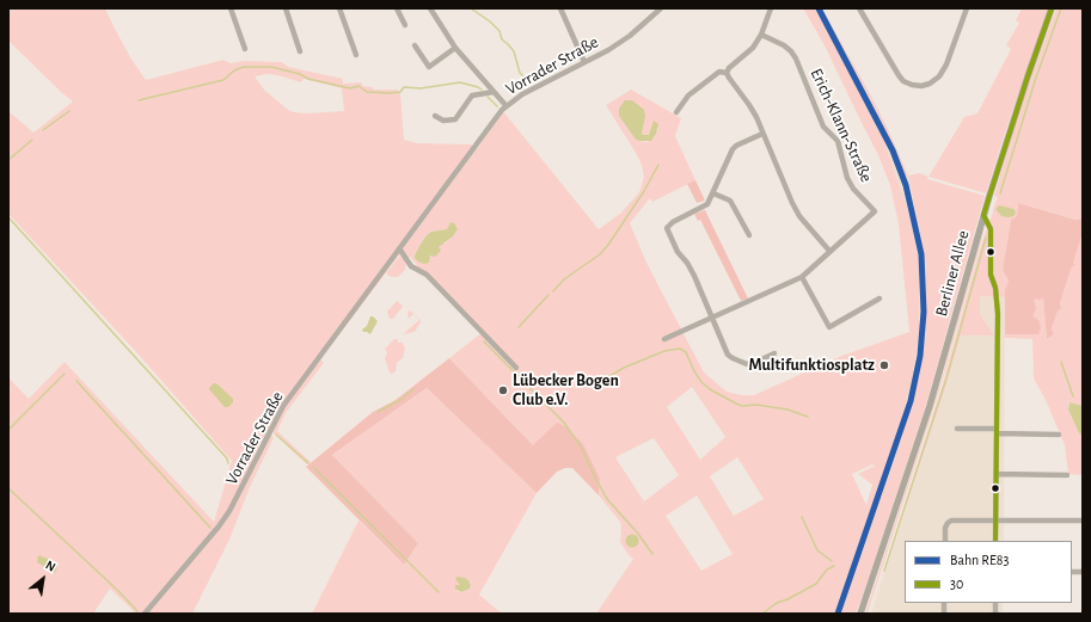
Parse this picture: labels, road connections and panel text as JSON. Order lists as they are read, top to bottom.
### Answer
{
  "streets": {
    "main road": ["Berliner Allee"],
    "street": ["Vorrader Straße", "Erich-Klann-Straße"]
  },
  "places": ["Multifunktiosplatz", "Lübecker Bogen Club e.V."],
  "lines": ["rail line RE83", "transit line 30"],
  "legend": ["Bahn RE83", "30"],
  "north": "top right"
}
